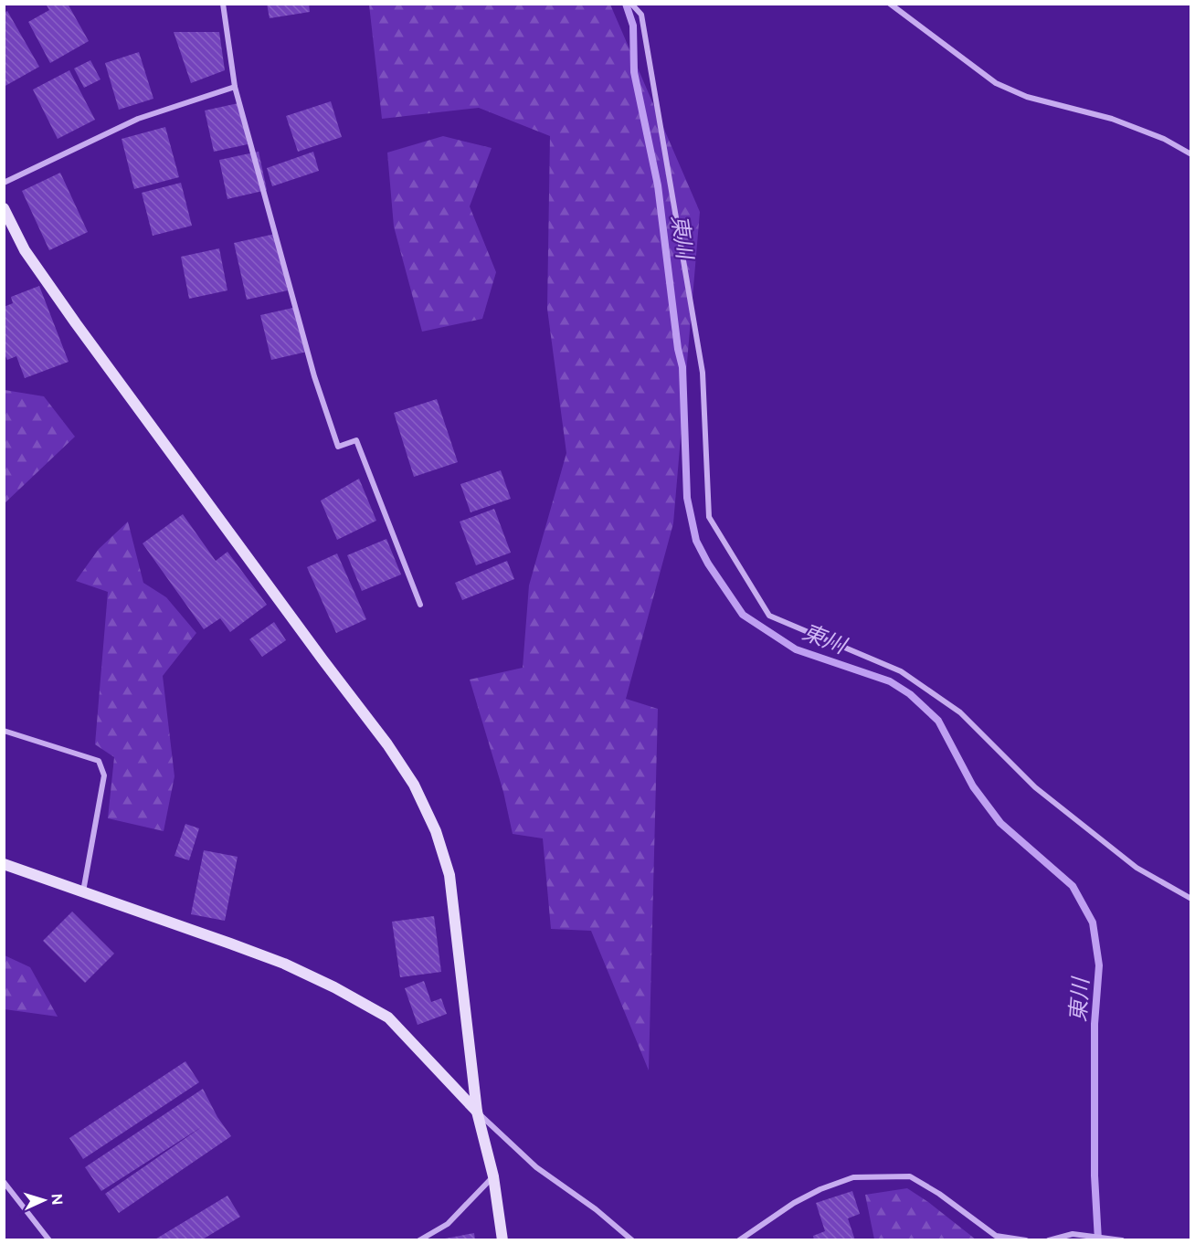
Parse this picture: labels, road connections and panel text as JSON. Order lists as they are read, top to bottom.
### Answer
{
  "water": ["東川"],
  "north": "right"
}
